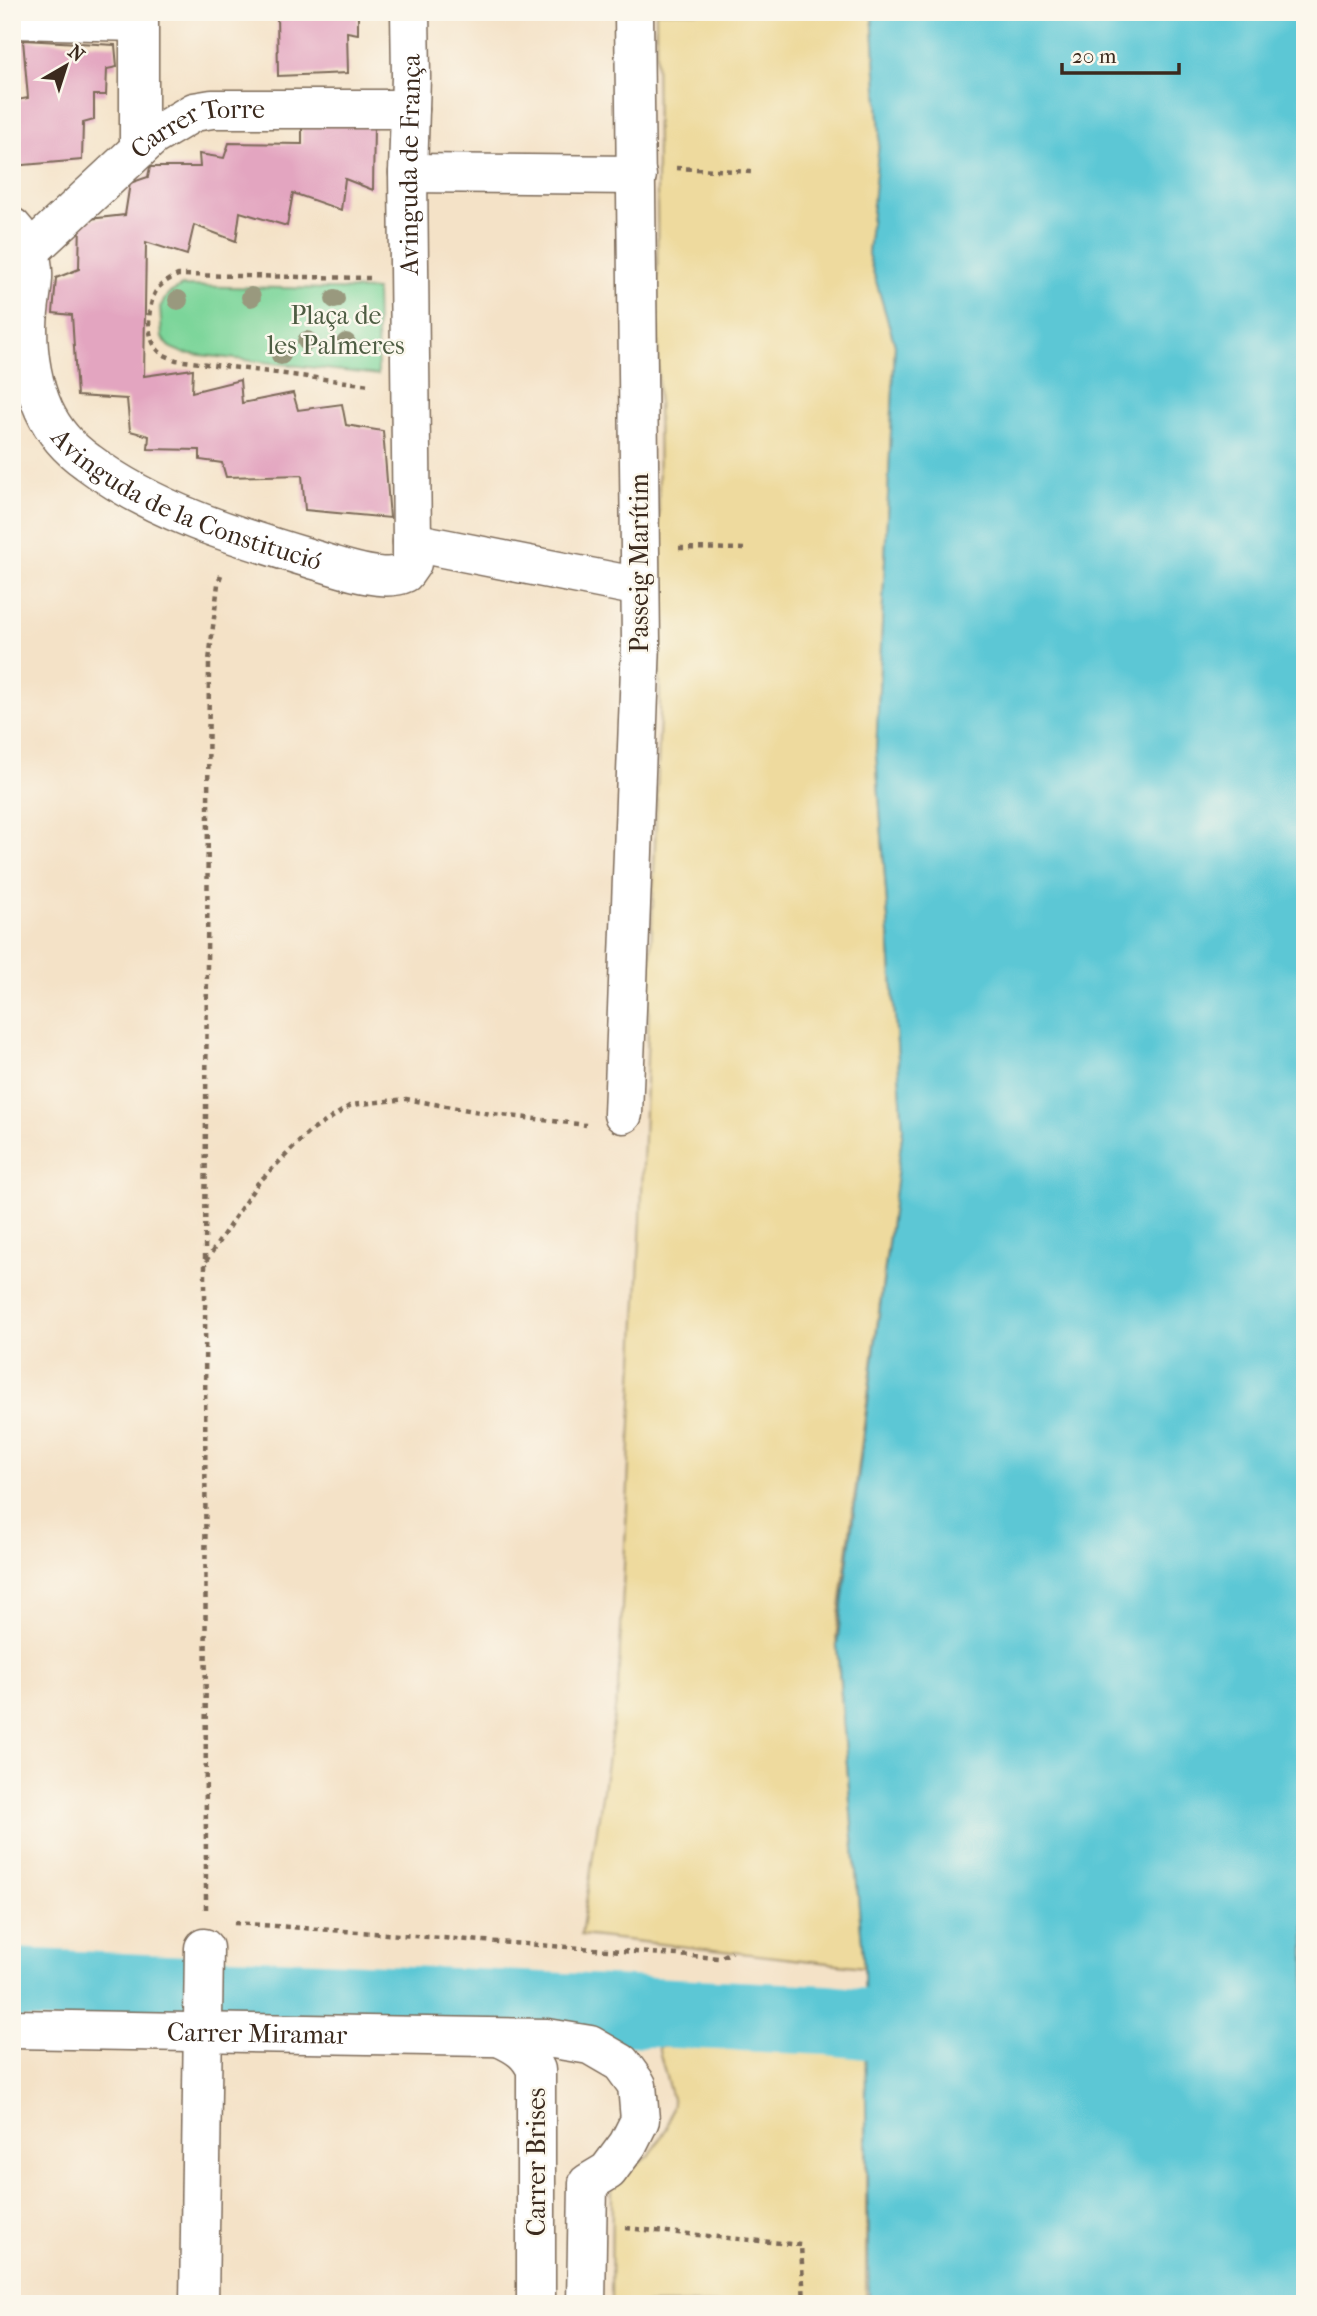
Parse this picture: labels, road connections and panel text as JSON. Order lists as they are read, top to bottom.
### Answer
{
  "streets": {
    "street": [
      "Carrer Torre",
      "Avinguda de França",
      "Avinguda de la Constitució",
      "Passeig Marítim",
      "Carrer Miramar",
      "Carrer Brises"
    ]
  },
  "crossings": [
    ["Carrer Torre", "Avinguda de França"],
    ["Carrer Torre", "Avinguda de la Constitució"],
    ["Avinguda de França", "Avinguda de la Constitució"],
    ["Avinguda de la Constitució", "Passeig Marítim"],
    ["Carrer Miramar", "Carrer Brises"]
  ],
  "parks": ["Plaça de les Palmeres"],
  "scale_bar": "20 m",
  "north": "top right"
}
